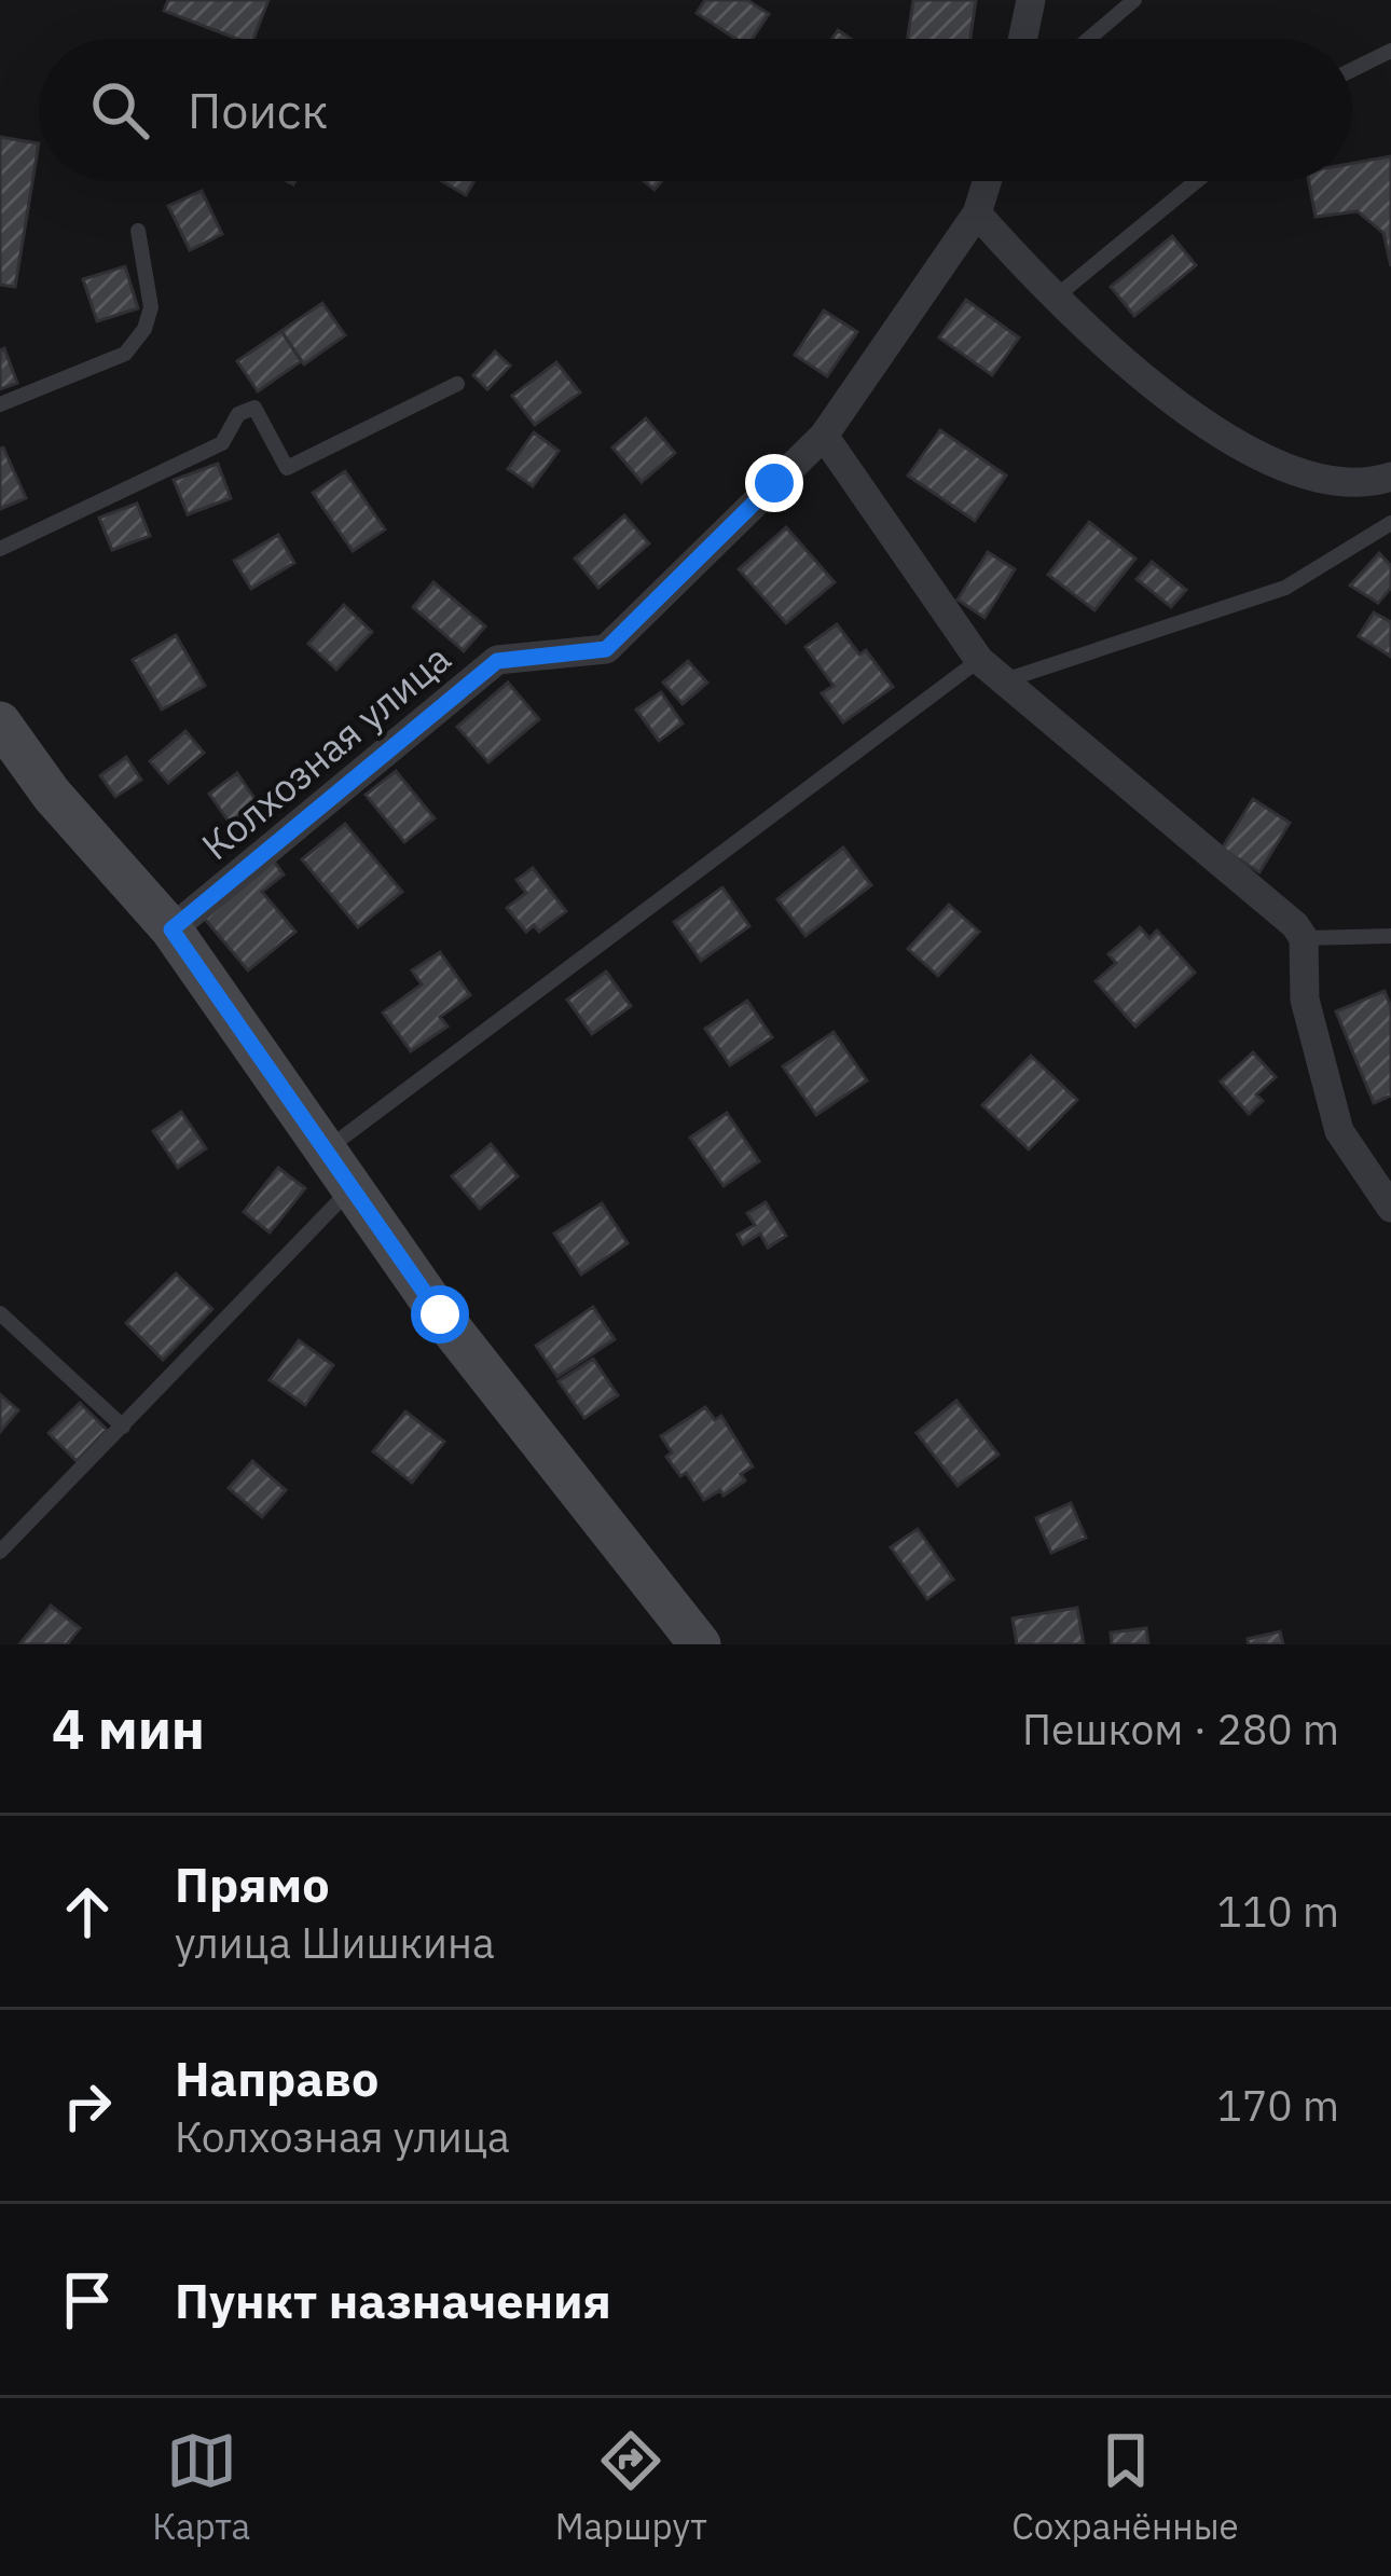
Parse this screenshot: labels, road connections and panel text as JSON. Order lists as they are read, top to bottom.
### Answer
{
  "streets": {
    "street": ["Колхозная улица"]
  },
  "page": {
    "search": "Поиск",
    "heading": ["4 мин", "Пешком · 280 m"],
    "list": [
      ["Прямо", "улица Шишкина", "110 m"],
      ["Направо", "Колхозная улица", "170 m"],
      "Пункт назначения"
    ],
    "nav": ["Карта", "Маршрут", "Сохранённые"]
  }
}
